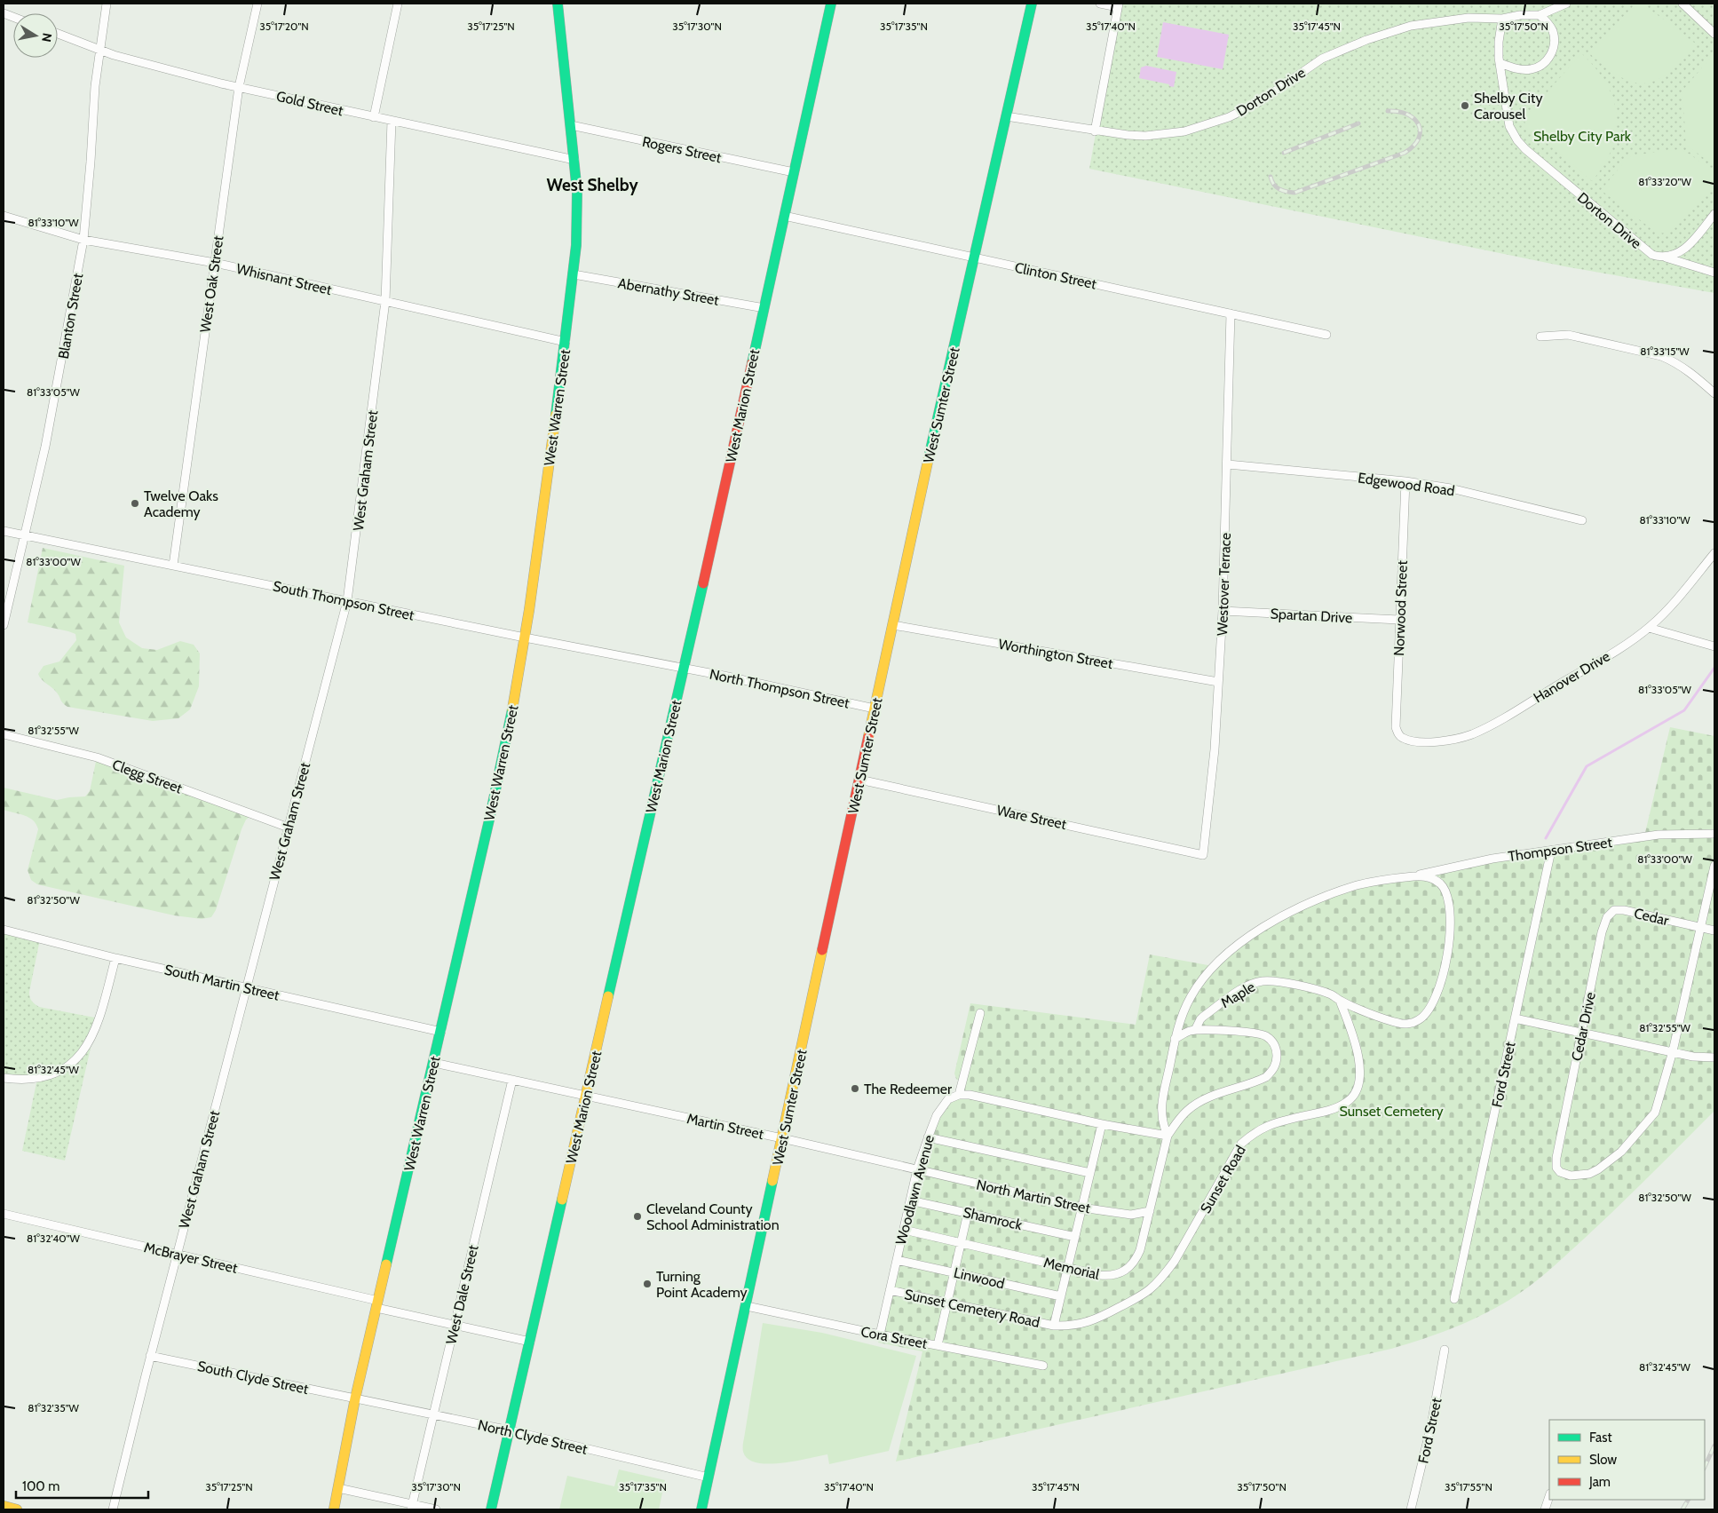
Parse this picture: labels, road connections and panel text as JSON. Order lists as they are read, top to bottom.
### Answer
{
  "streets": {
    "main road": ["West Sumter Street", "West Marion Street", "West Warren Street"],
    "street": [
      "Dorton Drive",
      "Gold Street",
      "Rogers Street",
      "Clinton Street",
      "Whisnant Street",
      "West Oak Street",
      "Abernathy Street",
      "Blanton Street",
      "West Graham Street",
      "Edgewood Road",
      "Westover Terrace",
      "South Thompson Street",
      "Norwood Street",
      "Spartan Drive",
      "Worthington Street",
      "Hanover Drive",
      "North Thompson Street",
      "Clegg Street",
      "Ware Street",
      "Thompson Street",
      "Cedar",
      "South Martin Street",
      "Maple",
      "Cedar Drive",
      "Ford Street",
      "Martin Street",
      "Sunset Road",
      "Woodlawn Avenue",
      "North Martin Street",
      "Shamrock",
      "McBrayer Street",
      "Memorial",
      "Linwood",
      "West Dale Street",
      "Sunset Cemetery Road",
      "Cora Street",
      "South Clyde Street",
      "North Clyde Street"
    ]
  },
  "crossings": [
    ["Dorton Drive", "West Sumter Street"],
    ["Gold Street", "West Oak Street"],
    ["Gold Street", "Blanton Street"],
    ["Gold Street", "West Warren Street"],
    ["Gold Street", "West Graham Street"],
    ["Rogers Street", "West Marion Street"],
    ["Rogers Street", "West Warren Street"],
    ["Clinton Street", "West Sumter Street"],
    ["Clinton Street", "West Marion Street"],
    ["Clinton Street", "Westover Terrace"],
    ["Whisnant Street", "West Oak Street"],
    ["Whisnant Street", "Blanton Street"],
    ["Whisnant Street", "West Warren Street"],
    ["Whisnant Street", "West Graham Street"],
    ["West Oak Street", "South Thompson Street"],
    ["Abernathy Street", "West Marion Street"],
    ["Abernathy Street", "West Warren Street"],
    ["Blanton Street", "South Thompson Street"],
    ["West Sumter Street", "Worthington Street"],
    ["West Sumter Street", "North Thompson Street"],
    ["West Sumter Street", "Ware Street"],
    ["West Sumter Street", "Martin Street"],
    ["West Sumter Street", "Cora Street"],
    ["West Sumter Street", "North Clyde Street"],
    ["West Marion Street", "South Thompson Street"],
    ["West Marion Street", "North Thompson Street"],
    ["West Marion Street", "Martin Street"],
    ["West Marion Street", "McBrayer Street"],
    ["West Marion Street", "North Clyde Street"],
    ["West Warren Street", "South Thompson Street"],
    ["West Warren Street", "South Martin Street"],
    ["West Warren Street", "McBrayer Street"],
    ["West Warren Street", "South Clyde Street"],
    ["West Warren Street", "North Clyde Street"],
    ["West Graham Street", "South Thompson Street"],
    ["West Graham Street", "Clegg Street"],
    ["West Graham Street", "South Martin Street"],
    ["West Graham Street", "McBrayer Street"],
    ["West Graham Street", "South Clyde Street"],
    ["Edgewood Road", "Westover Terrace"],
    ["Edgewood Road", "Norwood Street"],
    ["Westover Terrace", "Spartan Drive"],
    ["Westover Terrace", "Worthington Street"],
    ["Westover Terrace", "Ware Street"],
    ["South Thompson Street", "North Thompson Street"],
    ["Norwood Street", "Spartan Drive"],
    ["Norwood Street", "Hanover Drive"],
    ["Thompson Street", "Maple"],
    ["Thompson Street", "Ford Street"],
    ["Thompson Street", "Sunset Road"],
    ["Thompson Street", "Memorial"],
    ["Cedar", "Cedar Drive"],
    ["Maple", "Sunset Road"],
    ["Martin Street", "Woodlawn Avenue"],
    ["Martin Street", "North Martin Street"],
    ["Sunset Road", "Sunset Cemetery Road"],
    ["Woodlawn Avenue", "North Martin Street"],
    ["Woodlawn Avenue", "Shamrock"],
    ["Woodlawn Avenue", "Memorial"],
    ["Woodlawn Avenue", "Linwood"],
    ["Woodlawn Avenue", "Sunset Cemetery Road"],
    ["Woodlawn Avenue", "Cora Street"],
    ["North Martin Street", "Memorial"],
    ["McBrayer Street", "West Dale Street"],
    ["West Dale Street", "North Clyde Street"],
    ["South Clyde Street", "North Clyde Street"]
  ],
  "districts": ["West Shelby"],
  "parks": ["Shelby City Park", "Sunset Cemetery"],
  "places": [
    "Shelby City Carousel",
    "Twelve Oaks Academy",
    "The Redeemer",
    "Cleveland County School Administration",
    "Turning Point Academy"
  ],
  "legend": ["Fast", "Slow", "Jam"],
  "scale_bar": "100 m",
  "north": "right",
  "coordinates": [
    "35°17'20\"N",
    "35°17'25\"N",
    "35°17'30\"N",
    "35°17'35\"N",
    "35°17'40\"N",
    "35°17'45\"N",
    "35°17'50\"N",
    "81°33'20\"W",
    "81°33'10\"W",
    "81°33'15\"W",
    "81°33'05\"W",
    "81°33'00\"W",
    "81°32'55\"W",
    "81°32'50\"W",
    "81°32'45\"W",
    "81°32'40\"W",
    "81°32'35\"W",
    "35°17'55\"N"
  ]
}
